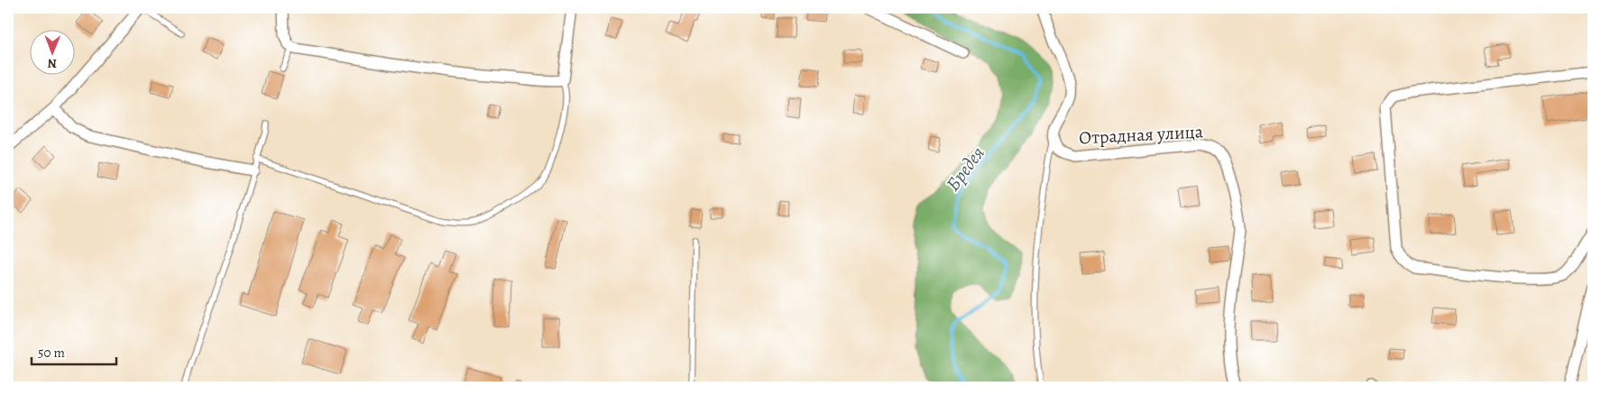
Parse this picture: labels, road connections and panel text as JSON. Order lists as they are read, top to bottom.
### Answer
{
  "streets": {
    "street": ["Отрадная улица"]
  },
  "water": ["Бредея"],
  "scale_bar": "50 m",
  "north": "bottom"
}
